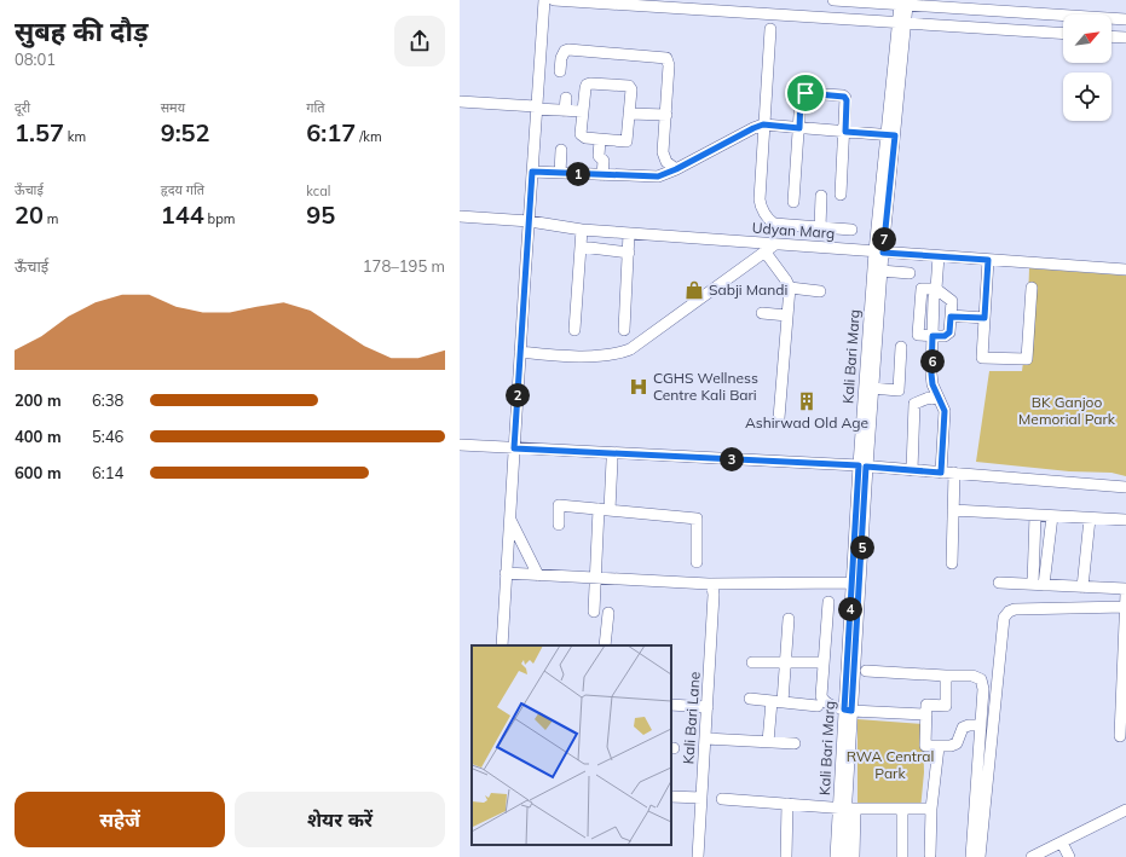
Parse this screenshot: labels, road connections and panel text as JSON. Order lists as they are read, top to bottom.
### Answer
{
  "streets": {
    "street": ["Udyan Marg", "Kali Bari Marg", "Kali Bari Lane"]
  },
  "crossings": [
    ["Udyan Marg", "Kali Bari Marg"]
  ],
  "parks": ["BK Ganjoo Memorial Park", "RWA Central Park"],
  "places": {
    "shop": ["Sabji Mandi"],
    "hospital": ["CGHS Wellness Centre Kali Bari"],
    "building": ["Ashirwad Old Age"]
  },
  "north": "top right",
  "page": {
    "heading": ["सुबह की दौड़", "08:01"],
    "stats": [
      ["दूरी", "1.57 km"],
      ["समय", "9:52"],
      ["गति", "6:17 /km"],
      ["ऊँचाई", "20 m"],
      ["हृदय गति", "144 bpm"],
      ["kcal", "95"]
    ],
    "pins": [
      "1",
      "7",
      "6",
      "2",
      "3",
      "5",
      "4"
    ],
    "chart": ["ऊँचाई", "178–195 m"],
    "list": [
      {
        "name": "200 m",
        "note": "6:38"
      },
      {
        "name": "400 m",
        "note": "5:46"
      },
      {
        "name": "600 m",
        "note": "6:14"
      }
    ],
    "buttons": ["सहेजें", "शेयर करें"]
  }
}
